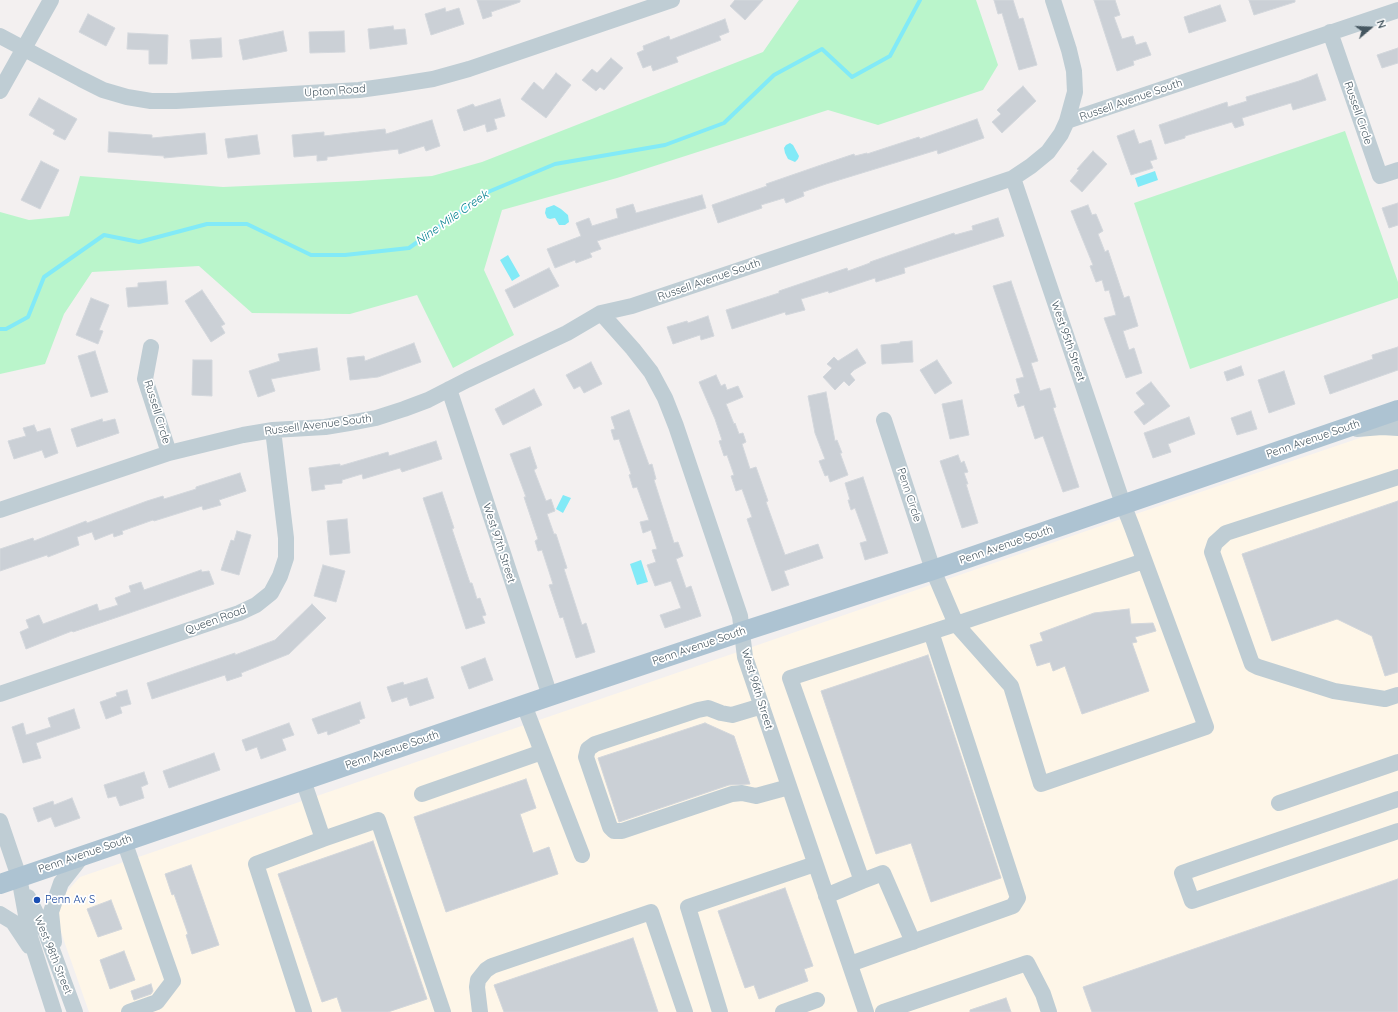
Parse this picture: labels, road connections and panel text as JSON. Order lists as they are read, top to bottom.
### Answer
{
  "streets": {
    "main road": ["Penn Avenue South"],
    "street": [
      "Upton Road",
      "Russell Avenue South",
      "Russell Circle",
      "West 95th Street",
      "Penn Circle",
      "West 97th Street",
      "Queen Road",
      "West 96th Street",
      "West 98th Street"
    ]
  },
  "crossings": [
    ["Russell Avenue South", "Russell Circle"],
    ["Russell Avenue South", "West 95th Street"],
    ["Russell Avenue South", "West 97th Street"],
    ["Russell Avenue South", "Queen Road"],
    ["Russell Avenue South", "West 96th Street"],
    ["West 95th Street", "Penn Avenue South"],
    ["West 95th Street", "Penn Circle"],
    ["Penn Avenue South", "Penn Circle"],
    ["Penn Avenue South", "West 97th Street"],
    ["Penn Avenue South", "West 96th Street"],
    ["Penn Avenue South", "West 98th Street"]
  ],
  "water": ["Nine Mile Creek"],
  "places": ["Penn Av S"],
  "north": "right"
}
